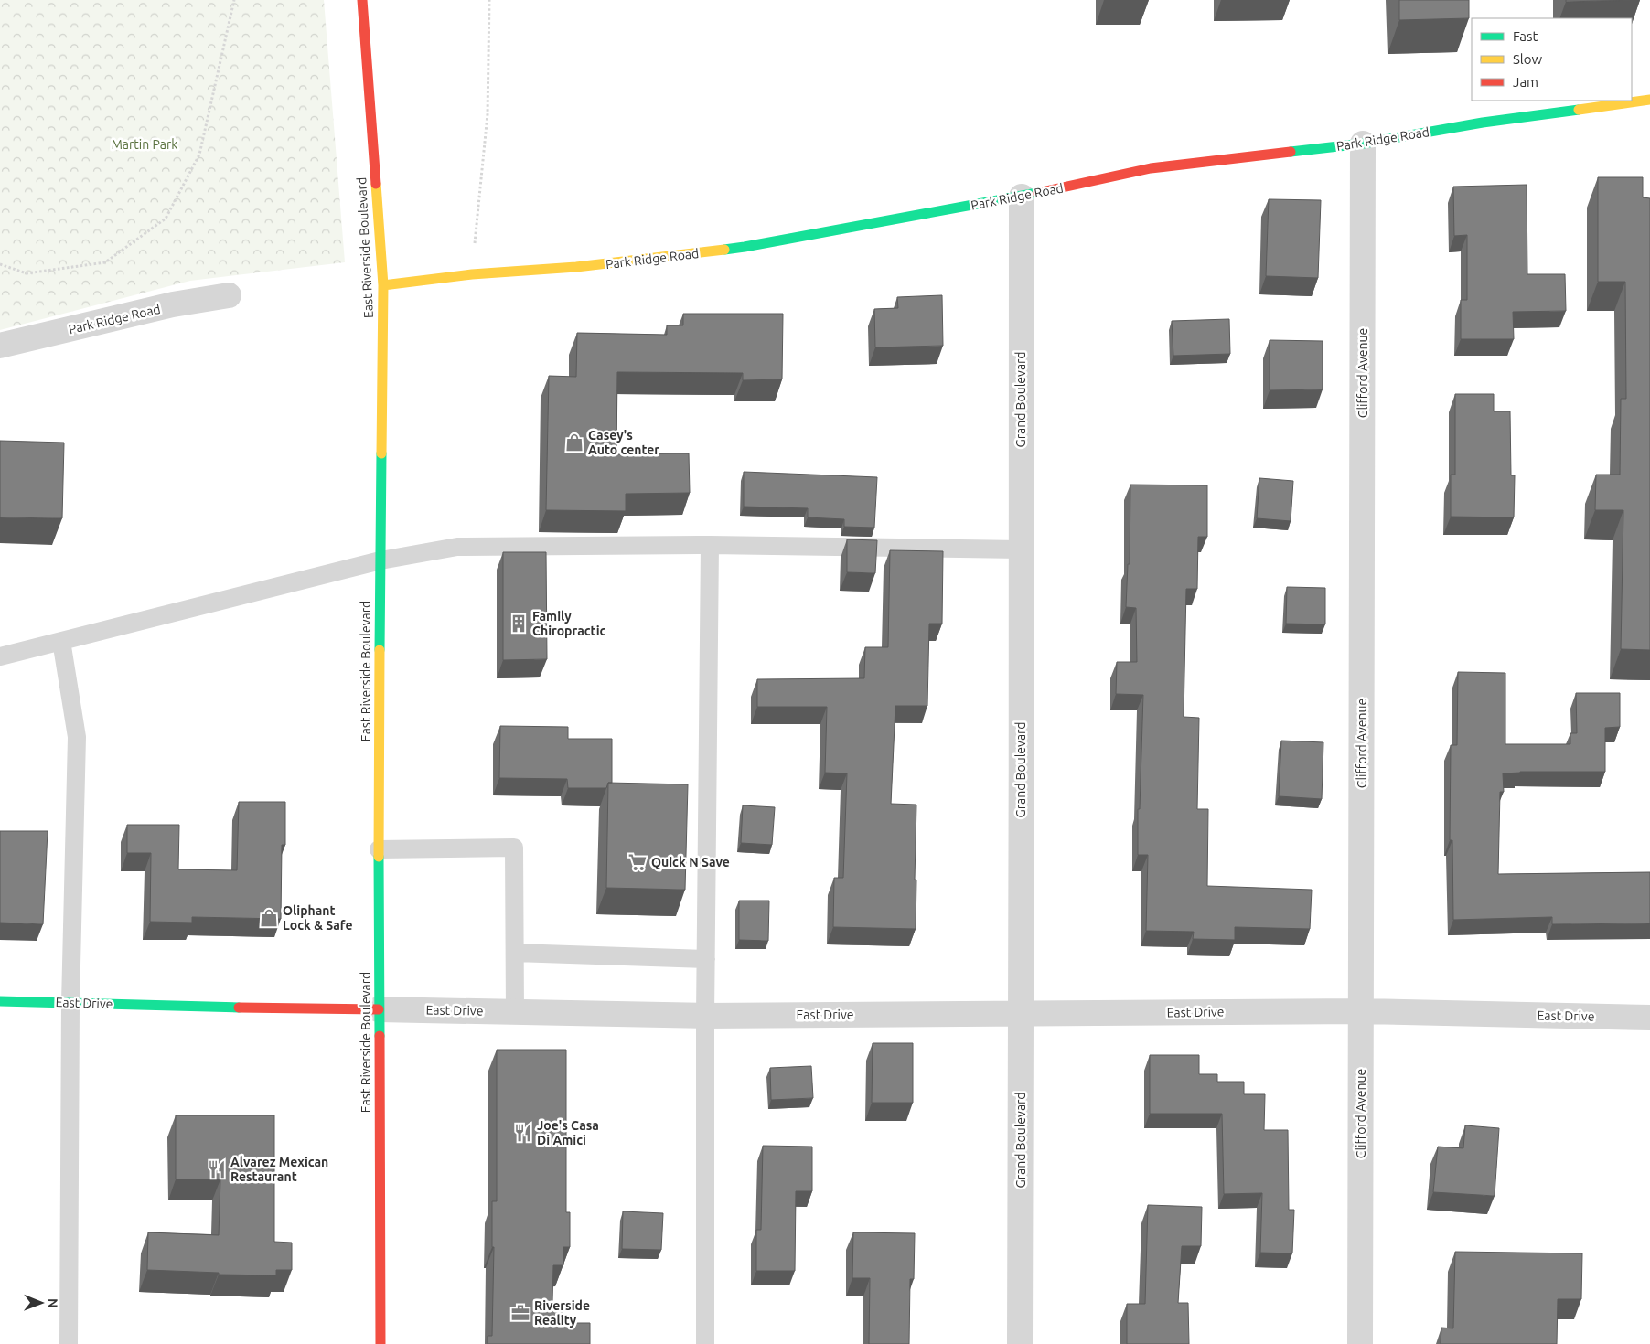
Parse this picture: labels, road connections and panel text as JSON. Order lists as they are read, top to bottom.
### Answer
{
  "streets": {
    "street": [
      "Park Ridge Road",
      "East Riverside Boulevard",
      "Clifford Avenue",
      "Grand Boulevard",
      "East Drive"
    ]
  },
  "crossings": [
    ["Park Ridge Road", "East Riverside Boulevard"],
    ["Park Ridge Road", "Clifford Avenue"],
    ["Park Ridge Road", "Grand Boulevard"],
    ["East Riverside Boulevard", "East Drive"],
    ["Clifford Avenue", "East Drive"],
    ["Grand Boulevard", "East Drive"]
  ],
  "parks": ["Martin Park"],
  "places": {
    "shop": ["Casey's Auto center", "Oliphant Lock & Safe"],
    "building": ["Family Chiropractic"],
    "supermarket": ["Quick N Save"],
    "restaurant": ["Joe's Casa Di Amici", "Alvarez Mexican Restaurant"],
    "office": ["Riverside Reality"]
  },
  "legend": ["Fast", "Slow", "Jam"],
  "north": "right"
}
